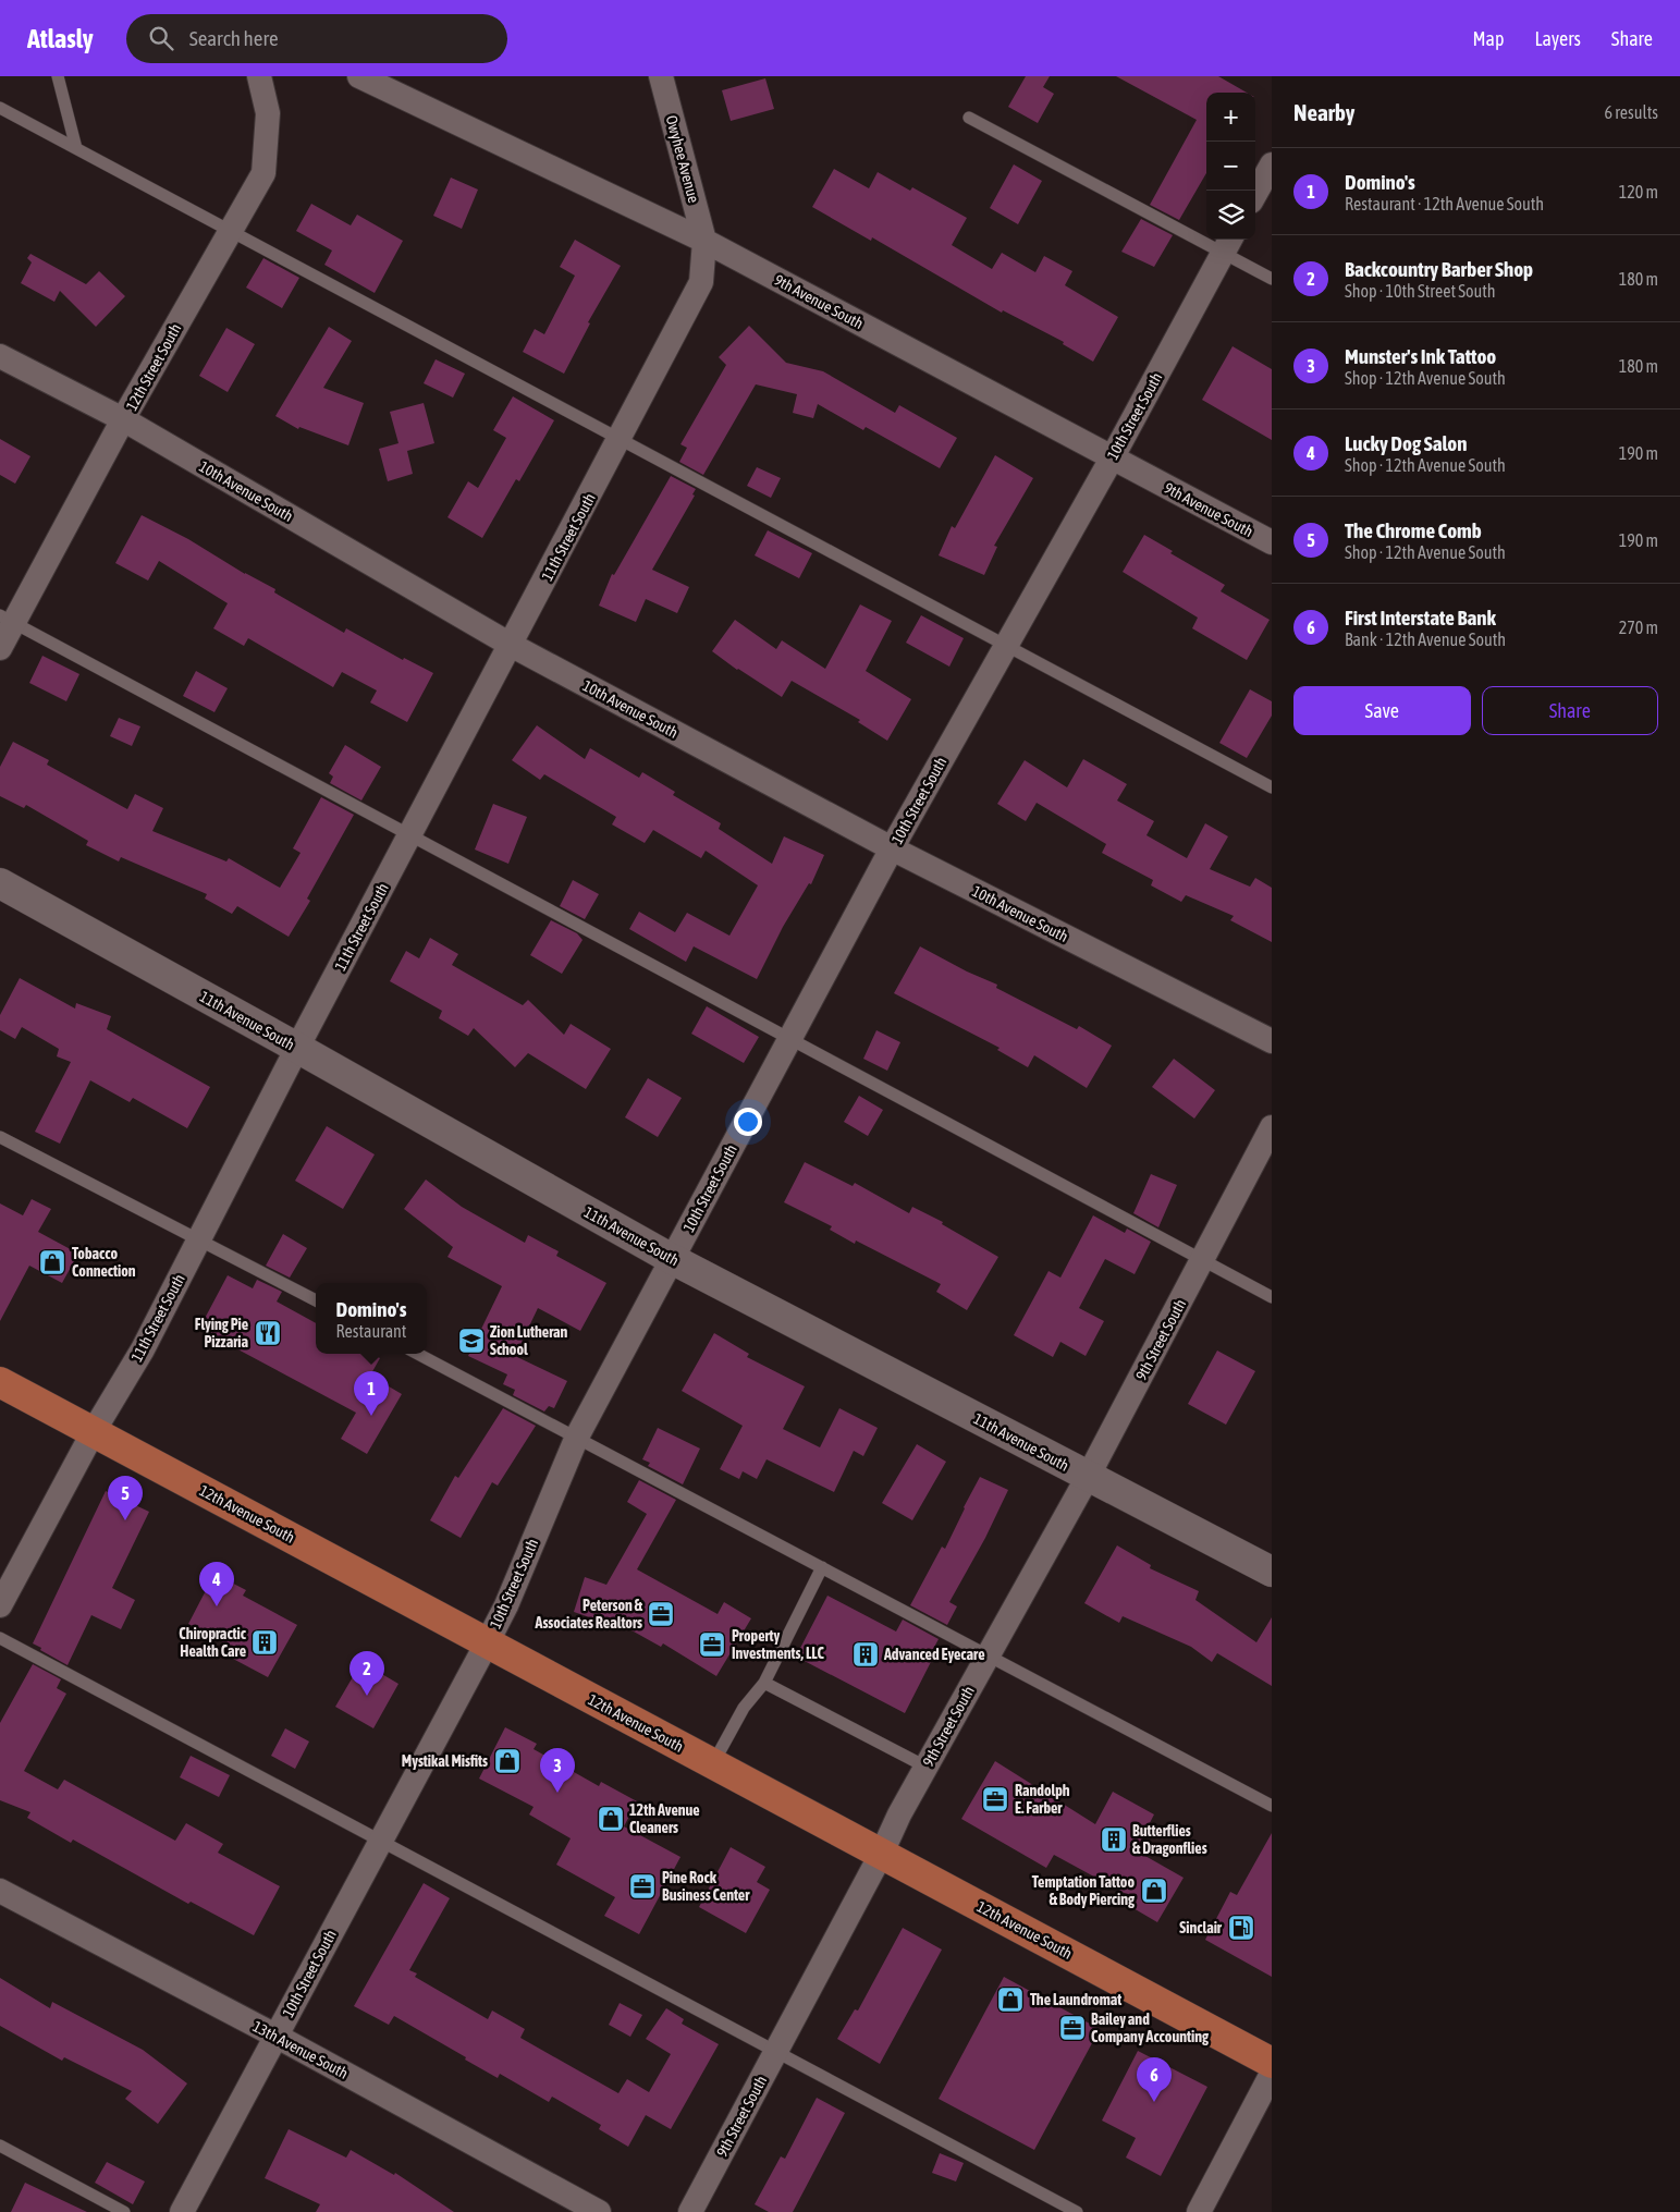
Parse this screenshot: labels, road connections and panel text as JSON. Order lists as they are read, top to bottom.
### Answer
{
  "streets": {
    "main road": ["12th Avenue South"],
    "street": [
      "Owyhee Avenue",
      "9th Avenue South",
      "12th Street South",
      "10th Street South",
      "10th Avenue South",
      "11th Street South",
      "11th Avenue South",
      "9th Street South",
      "13th Avenue South"
    ]
  },
  "crossings": [
    ["Owyhee Avenue", "9th Avenue South"],
    ["Owyhee Avenue", "11th Street South"],
    ["9th Avenue South", "10th Street South"],
    ["9th Avenue South", "11th Street South"],
    ["12th Street South", "10th Avenue South"],
    ["10th Street South", "10th Avenue South"],
    ["10th Street South", "11th Avenue South"],
    ["10th Street South", "12th Avenue South"],
    ["10th Street South", "13th Avenue South"],
    ["10th Avenue South", "11th Street South"],
    ["11th Street South", "11th Avenue South"],
    ["11th Street South", "12th Avenue South"],
    ["11th Avenue South", "9th Street South"],
    ["9th Street South", "12th Avenue South"]
  ],
  "places": {
    "shop": [
      "Tobacco Connection",
      "Mystikal Misfits",
      "12th Avenue Cleaners",
      "Temptation Tattoo & Body Piercing",
      "The Laundromat"
    ],
    "restaurant": ["Flying Pie Pizzaria"],
    "school or university": ["Zion Lutheran School"],
    "office": [
      "Peterson & Associates Realtors",
      "Property Investments, LLC",
      "Randolph E. Farber",
      "Pine Rock Business Center",
      "Bailey and Company Accounting"
    ],
    "building": ["Chiropractic Health Care", "Advanced Eyecare", "Butterflies & Dragonflies"],
    "fuel station": ["Sinclair"]
  },
  "page": {
    "header": "Atlasly",
    "search": "Search here",
    "nav": ["Map", "Layers", "Share"],
    "heading": ["Nearby", "6 results"],
    "map_buttons": ["+", "−"],
    "list": [
      {
        "mark": "1",
        "name": "Domino's",
        "note": "Restaurant · 12th Avenue South",
        "value": "120 m"
      },
      {
        "mark": "2",
        "name": "Backcountry Barber Shop",
        "note": "Shop · 10th Street South",
        "value": "180 m"
      },
      {
        "mark": "3",
        "name": "Munster's Ink Tattoo",
        "note": "Shop · 12th Avenue South",
        "value": "180 m"
      },
      {
        "mark": "4",
        "name": "Lucky Dog Salon",
        "note": "Shop · 12th Avenue South",
        "value": "190 m"
      },
      {
        "mark": "5",
        "name": "The Chrome Comb",
        "note": "Shop · 12th Avenue South",
        "value": "190 m"
      },
      {
        "mark": "6",
        "name": "First Interstate Bank",
        "note": "Bank · 12th Avenue South",
        "value": "270 m"
      }
    ],
    "buttons": ["Save", "Share"],
    "popup": ["Domino's", "Restaurant"],
    "pins": [
      "1",
      "5",
      "4",
      "2",
      "3",
      "6"
    ]
  }
}
